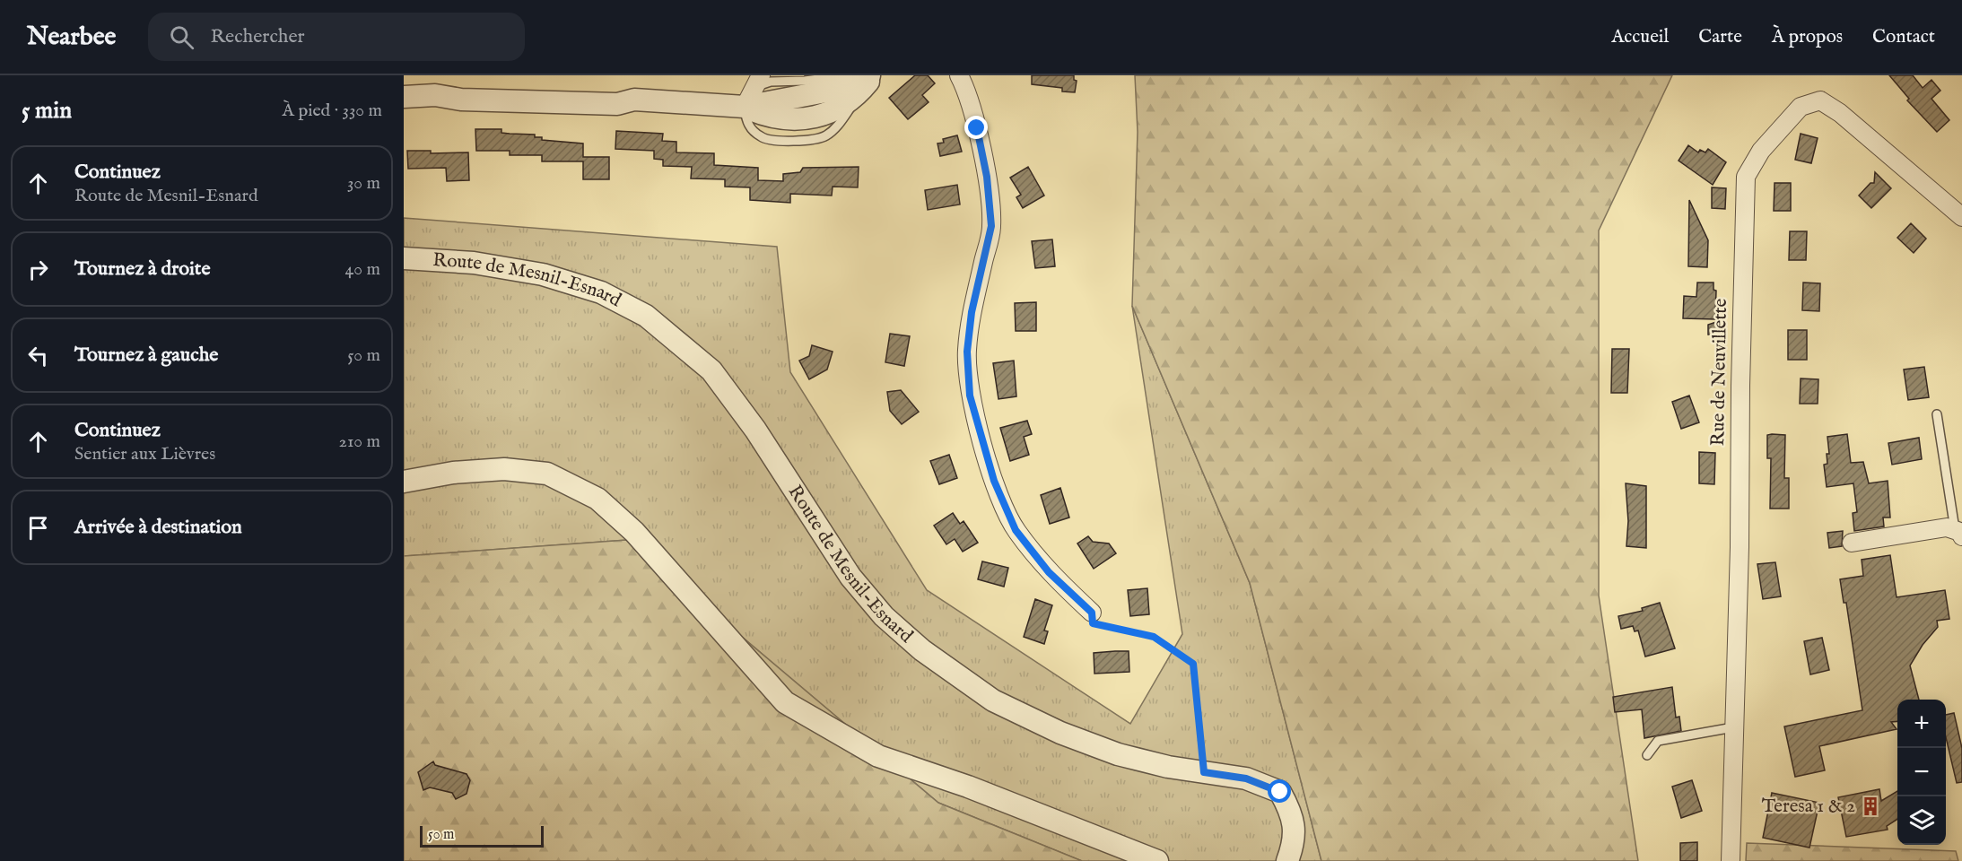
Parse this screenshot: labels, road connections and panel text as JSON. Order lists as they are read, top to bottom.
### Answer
{
  "streets": {
    "street": ["Route de Mesnil-Esnard", "Rue de Neuvillette"]
  },
  "places": {
    "building": ["Teresa 1 & 2"]
  },
  "scale_bar": "50 m",
  "page": {
    "header": "Nearbee",
    "search": "Rechercher",
    "nav": [
      "Accueil",
      "Carte",
      "À propos",
      "Contact"
    ],
    "heading": ["5 min", "À pied · 330 m"],
    "list": [
      ["Continuez", "Route de Mesnil-Esnard", "30 m"],
      ["Tournez à droite", "40 m"],
      ["Tournez à gauche", "50 m"],
      ["Continuez", "Sentier aux Lièvres", "210 m"],
      "Arrivée à destination"
    ],
    "map_buttons": ["+", "−"],
    "scale": "50 m"
  }
}
